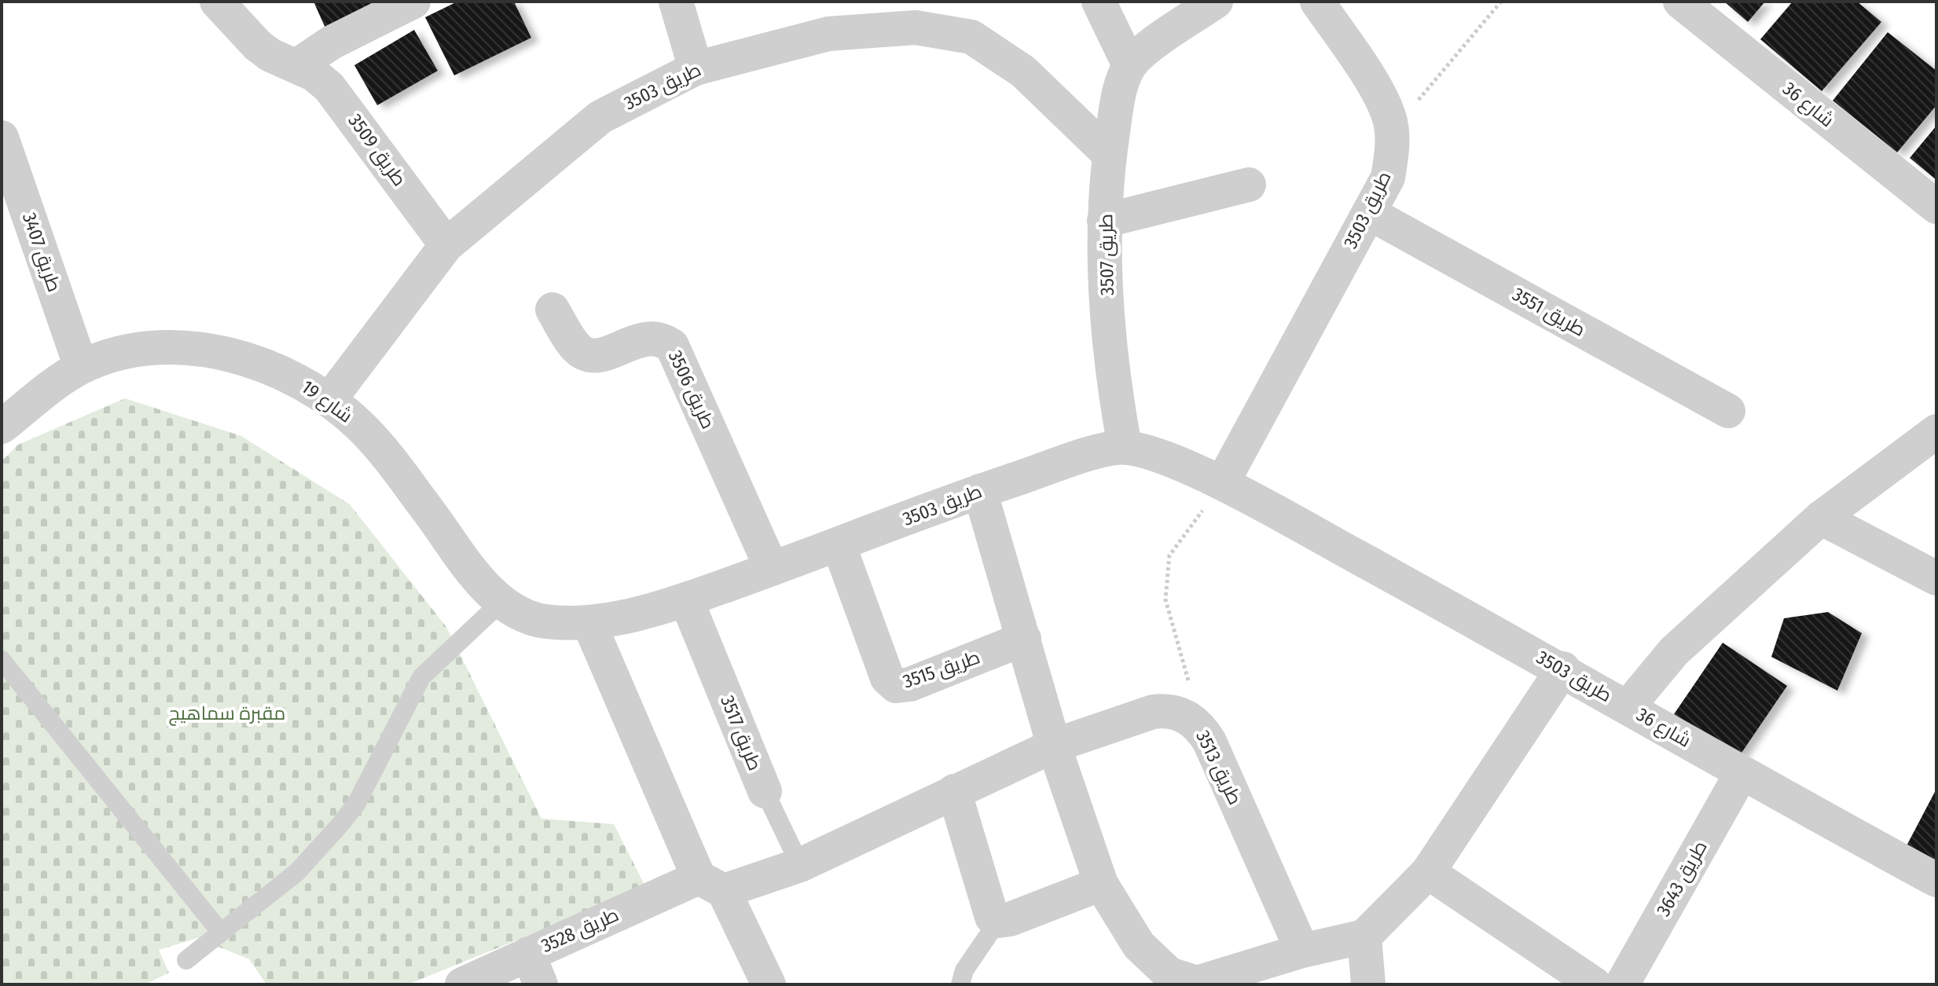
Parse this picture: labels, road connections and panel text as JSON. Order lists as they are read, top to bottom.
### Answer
{
  "streets": {
    "street": [
      "طريق 3503",
      "شارع 36",
      "طريق 3509",
      "طريق 3407",
      "طريق 3507",
      "طريق 3551",
      "طريق 3506",
      "شارع 19",
      "طريق 3515",
      "طريق 3517",
      "طريق 3513",
      "طريق 3643",
      "طريق 3528"
    ]
  },
  "crossings": [
    ["طريق 3503", "شارع 36"],
    ["طريق 3503", "طريق 3509"],
    ["طريق 3503", "طريق 3507"],
    ["طريق 3503", "طريق 3551"],
    ["طريق 3503", "طريق 3506"],
    ["طريق 3503", "شارع 19"],
    ["طريق 3503", "طريق 3515"],
    ["طريق 3503", "طريق 3517"],
    ["شارع 36", "طريق 3643"],
    ["طريق 3407", "شارع 19"]
  ],
  "parks": ["مقبرة سماهيج"]
}
